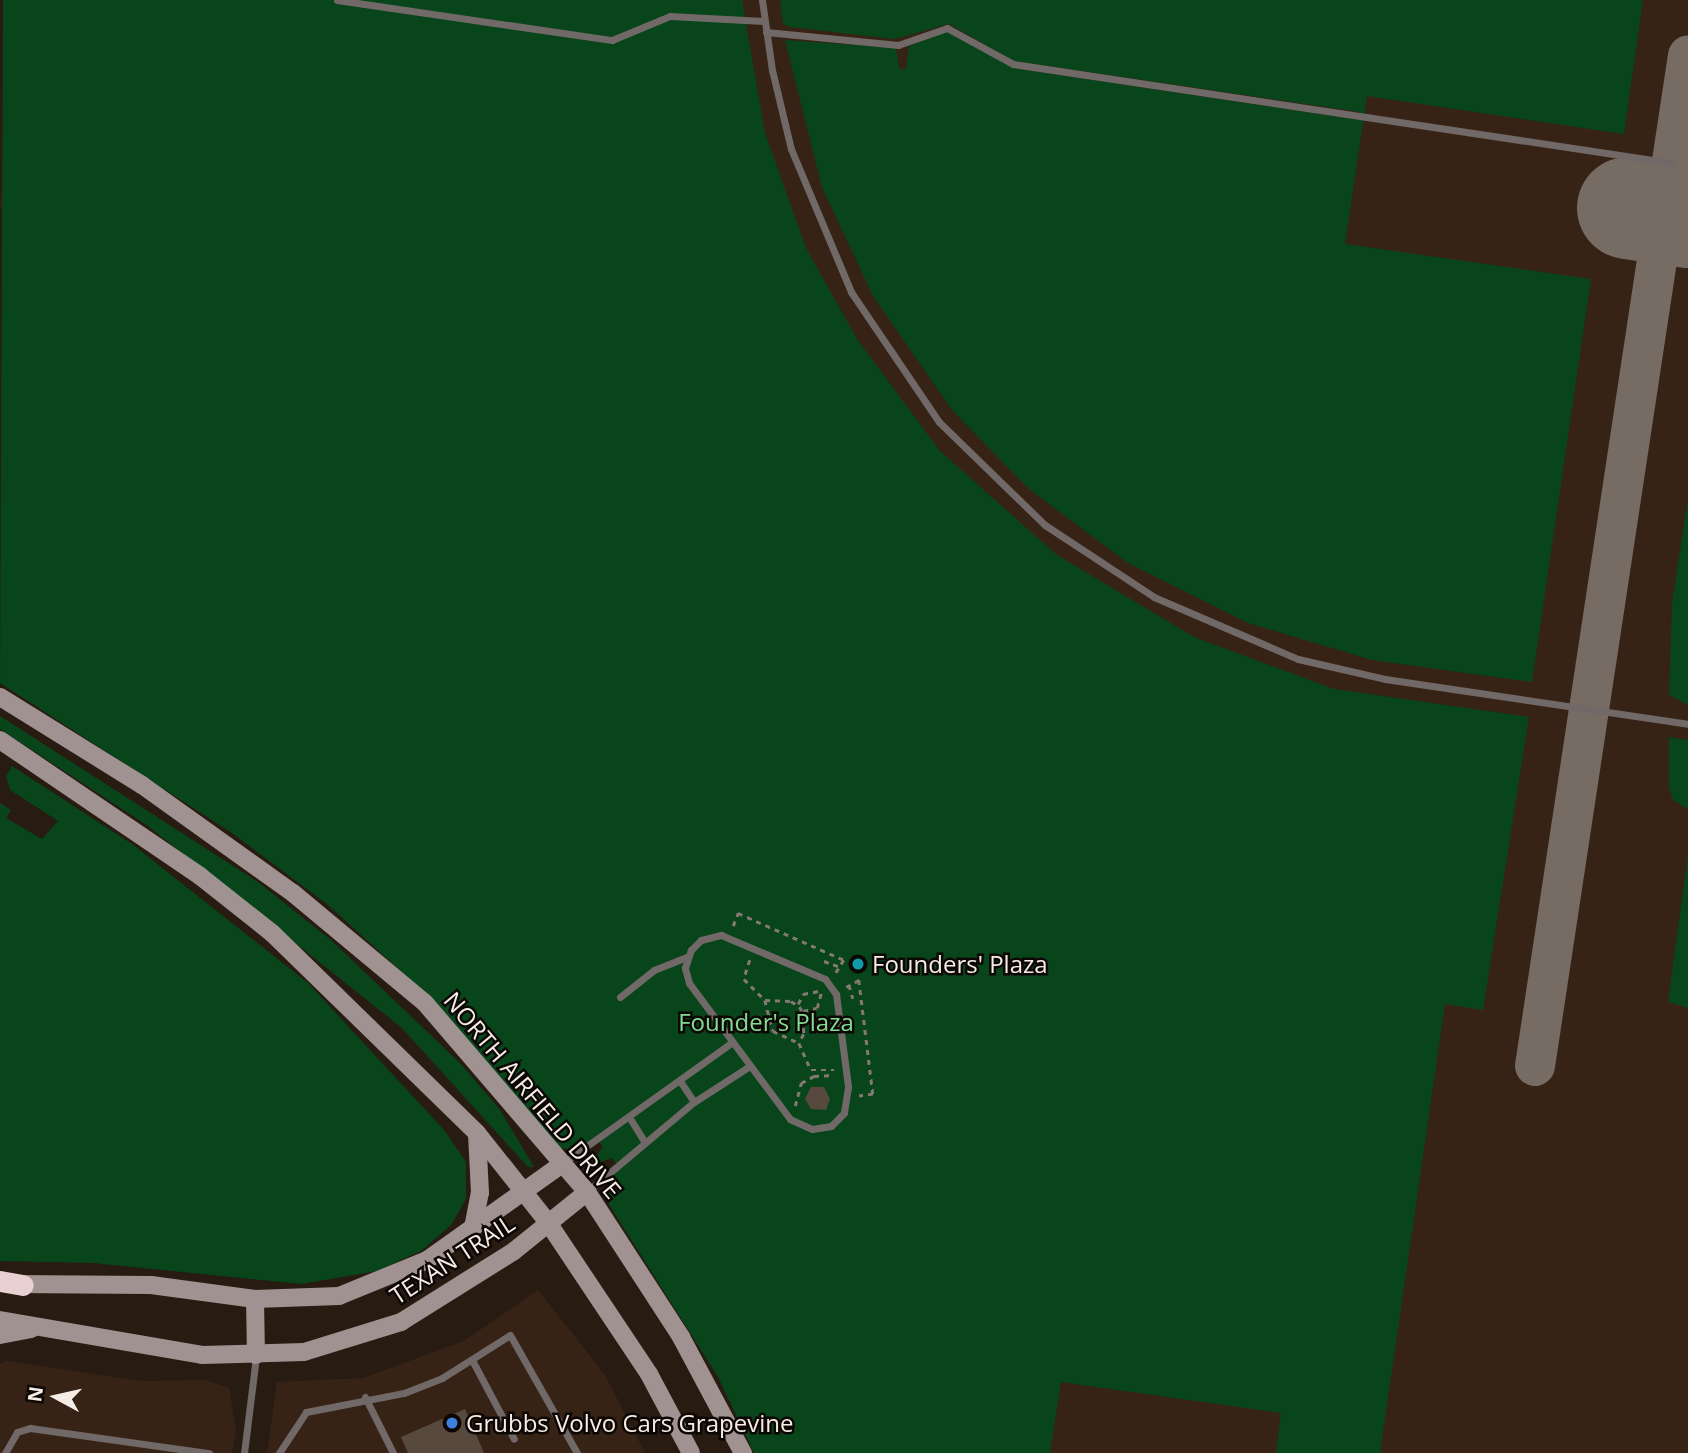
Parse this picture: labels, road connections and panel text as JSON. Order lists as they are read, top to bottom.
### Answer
{
  "streets": {
    "main road": ["NORTH AIRFIELD DRIVE", "TEXAN TRAIL"]
  },
  "crossings": [
    ["NORTH AIRFIELD DRIVE", "TEXAN TRAIL"]
  ],
  "parks": ["Founder's Plaza"],
  "places": ["Founders' Plaza", "Grubbs Volvo Cars Grapevine"],
  "north": "left"
}
